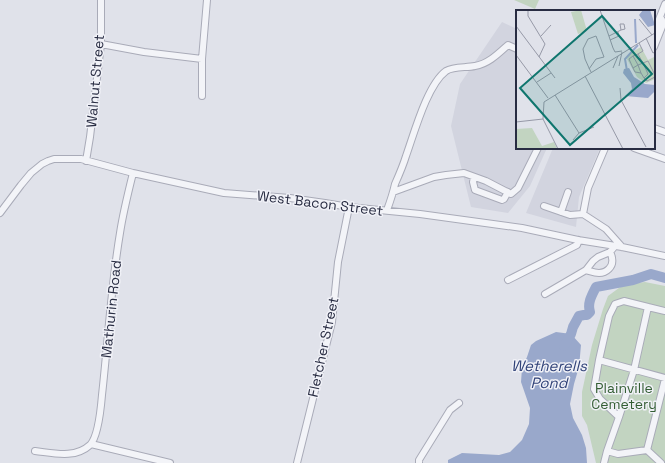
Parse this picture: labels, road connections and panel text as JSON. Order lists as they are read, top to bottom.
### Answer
{
  "streets": {
    "street": [
      "Walnut Street",
      "West Bacon Street",
      "Mathurin Road",
      "Fletcher Street"
    ]
  },
  "crossings": [
    ["Walnut Street", "West Bacon Street"],
    ["West Bacon Street", "Mathurin Road"],
    ["West Bacon Street", "Fletcher Street"]
  ],
  "water": ["Wetherells Pond"],
  "parks": ["Plainville Cemetery"]
}
